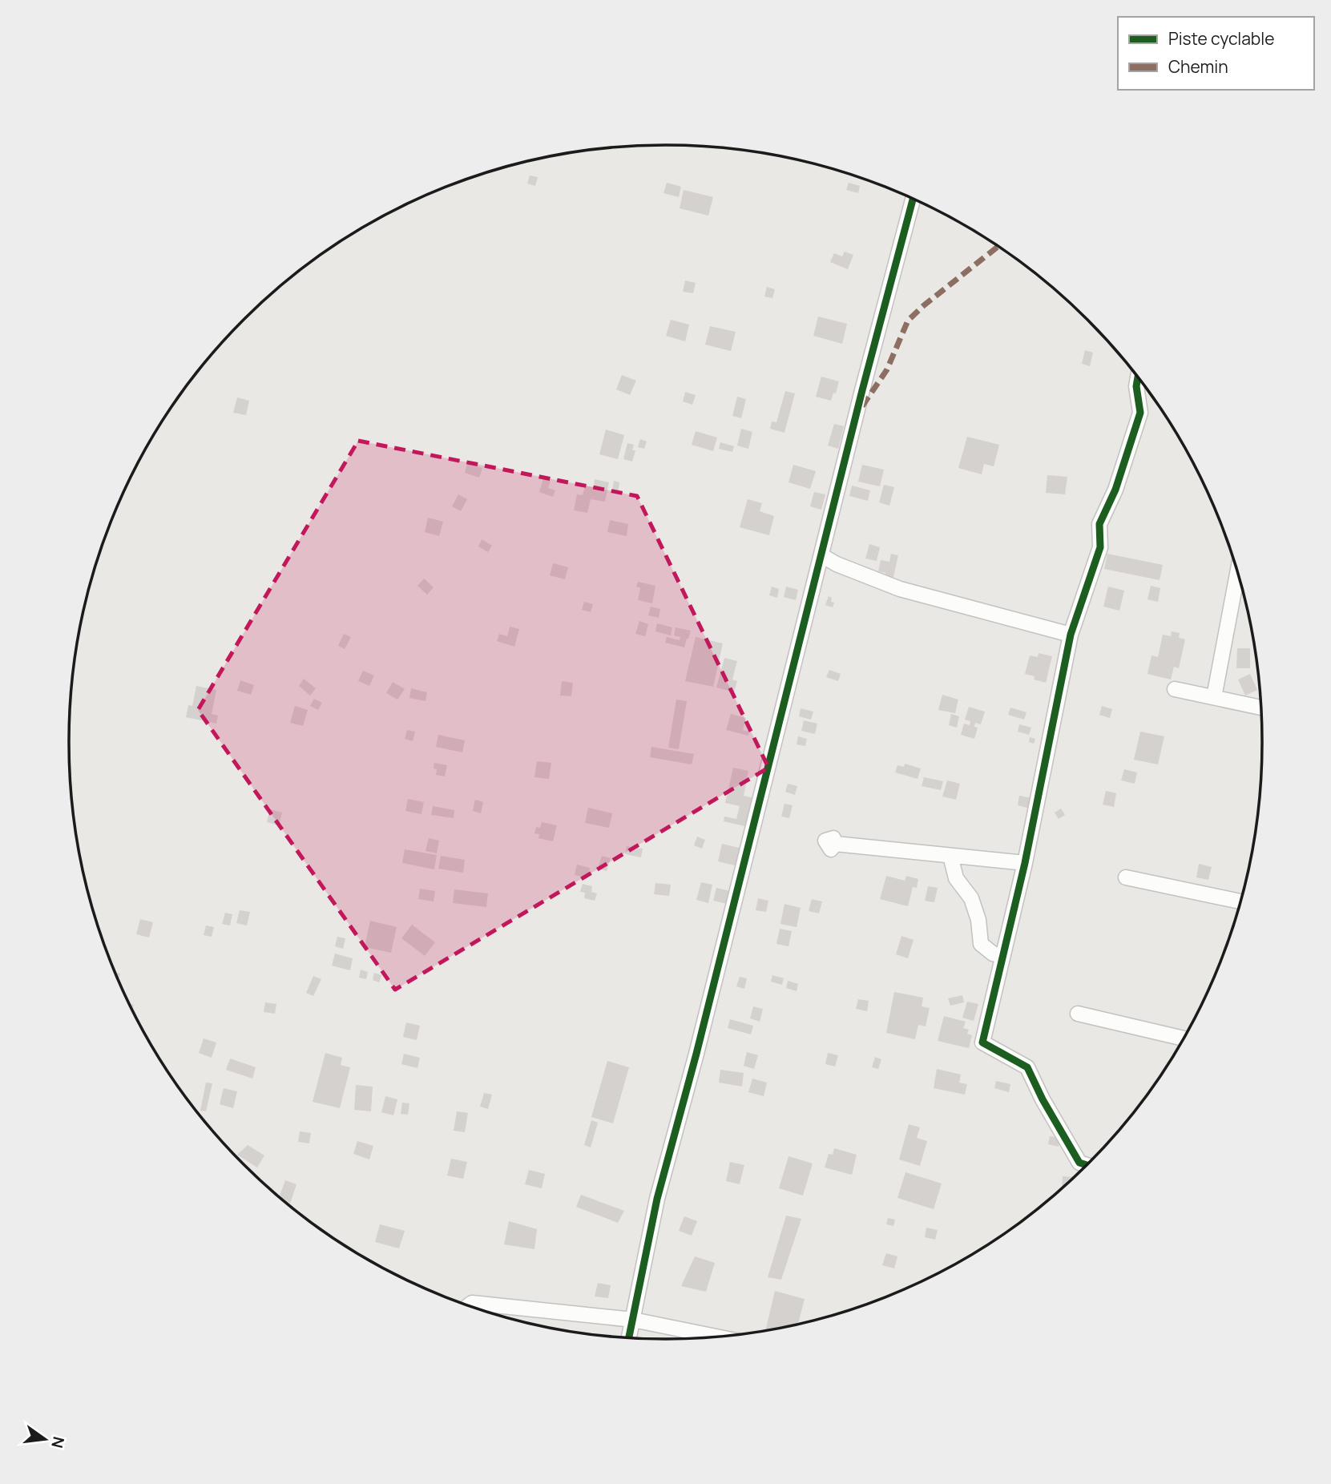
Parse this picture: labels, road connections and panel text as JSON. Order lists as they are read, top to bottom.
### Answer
{
  "legend": ["Piste cyclable", "Chemin"],
  "north": "right"
}
